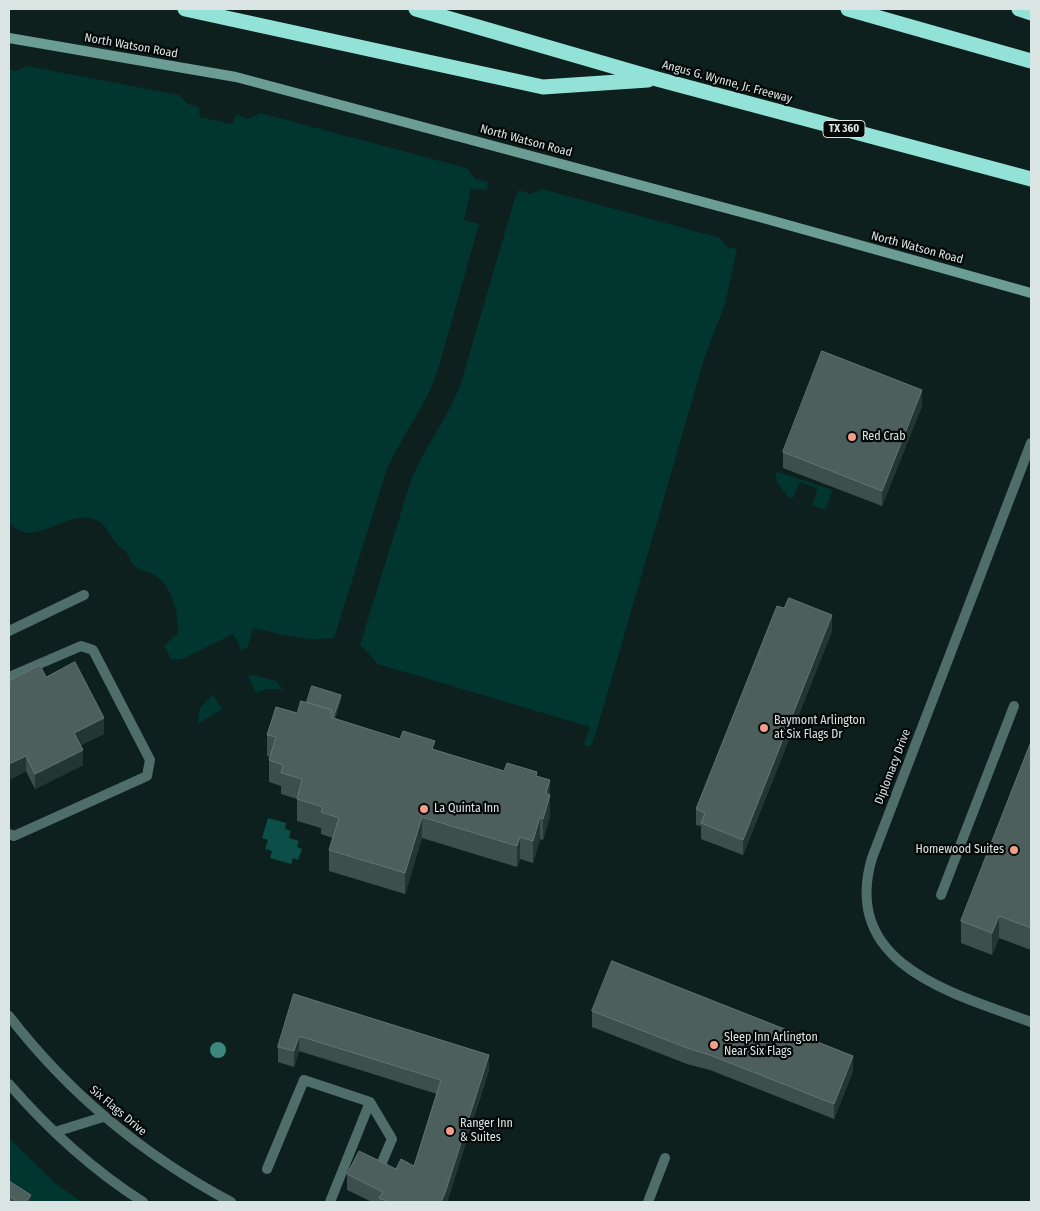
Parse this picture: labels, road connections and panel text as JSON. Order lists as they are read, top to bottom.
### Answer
{
  "streets": {
    "highway": ["Angus G. Wynne, Jr. Freeway", "TX 360"],
    "main road": ["North Watson Road"],
    "street": ["Diplomacy Drive", "Six Flags Drive"]
  },
  "places": [
    "Red Crab",
    "Baymont Arlington at Six Flags Dr",
    "La Quinta Inn",
    "Homewood Suites",
    "Sleep Inn Arlington Near Six Flags",
    "Ranger Inn & Suites"
  ]
}
